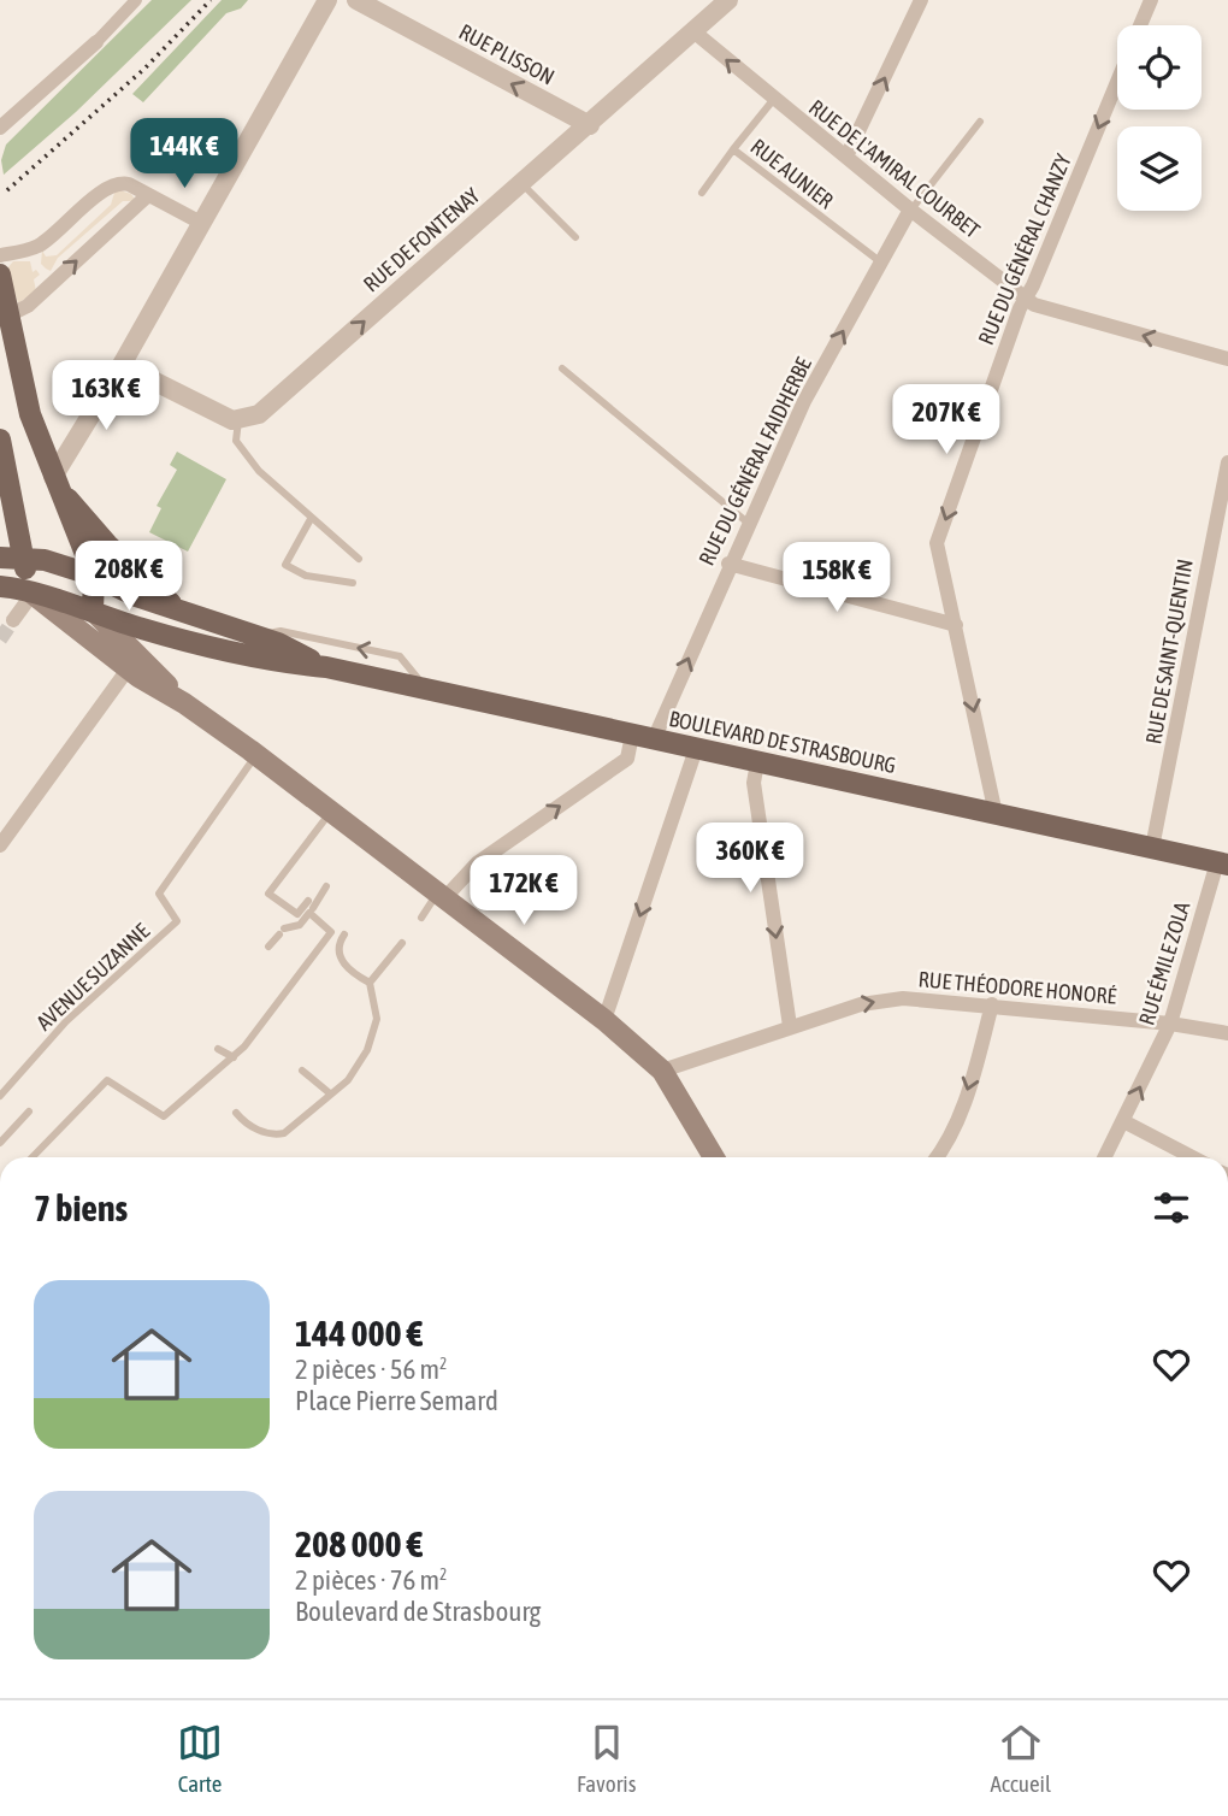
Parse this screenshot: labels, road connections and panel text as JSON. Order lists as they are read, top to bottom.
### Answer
{
  "streets": {
    "main road": ["BOULEVARD DE STRASBOURG"],
    "street": [
      "RUE PLISSON",
      "RUE DE L'AMIRAL COURBET",
      "RUE DE FONTENAY",
      "RUE DU GÉNÉRAL CHANZY",
      "RUE DU GÉNÉRAL FAIDHERBE",
      "RUE DE SAINT-QUENTIN",
      "RUE ÉMILE ZOLA",
      "RUE THÉODORE HONORÉ"
    ],
    "lane": ["RUE AUNIER", "AVENUE SUZANNE"]
  },
  "crossings": [
    ["RUE PLISSON", "RUE DE FONTENAY"],
    ["RUE DE L'AMIRAL COURBET", "RUE AUNIER"],
    ["RUE DE L'AMIRAL COURBET", "RUE DE FONTENAY"],
    ["RUE DE L'AMIRAL COURBET", "RUE DU GÉNÉRAL CHANZY"],
    ["RUE DE L'AMIRAL COURBET", "RUE DU GÉNÉRAL FAIDHERBE"],
    ["RUE AUNIER", "RUE DU GÉNÉRAL FAIDHERBE"],
    ["RUE DU GÉNÉRAL CHANZY", "BOULEVARD DE STRASBOURG"],
    ["RUE DU GÉNÉRAL FAIDHERBE", "BOULEVARD DE STRASBOURG"],
    ["RUE DE SAINT-QUENTIN", "BOULEVARD DE STRASBOURG"],
    ["BOULEVARD DE STRASBOURG", "RUE ÉMILE ZOLA"],
    ["RUE ÉMILE ZOLA", "RUE THÉODORE HONORÉ"]
  ],
  "one_way": [
    "RUE PLISSON",
    "RUE DE L'AMIRAL COURBET",
    "RUE DE FONTENAY",
    "RUE DU GÉNÉRAL CHANZY",
    "RUE DU GÉNÉRAL FAIDHERBE",
    "RUE THÉODORE HONORÉ"
  ],
  "page": {
    "price": [
      "144K €",
      "163K €",
      "207K €",
      "208K €",
      "158K €",
      "360K €",
      "172K €"
    ],
    "heading": "7 biens",
    "list": [
      {
        "name": "144 000 €",
        "note": "2 pièces · 56 m² · Place Pierre Semard"
      },
      {
        "name": "208 000 €",
        "note": "2 pièces · 76 m² · Boulevard de Strasbourg"
      }
    ],
    "tabs": ["Carte", "Favoris", "Accueil"]
  }
}
